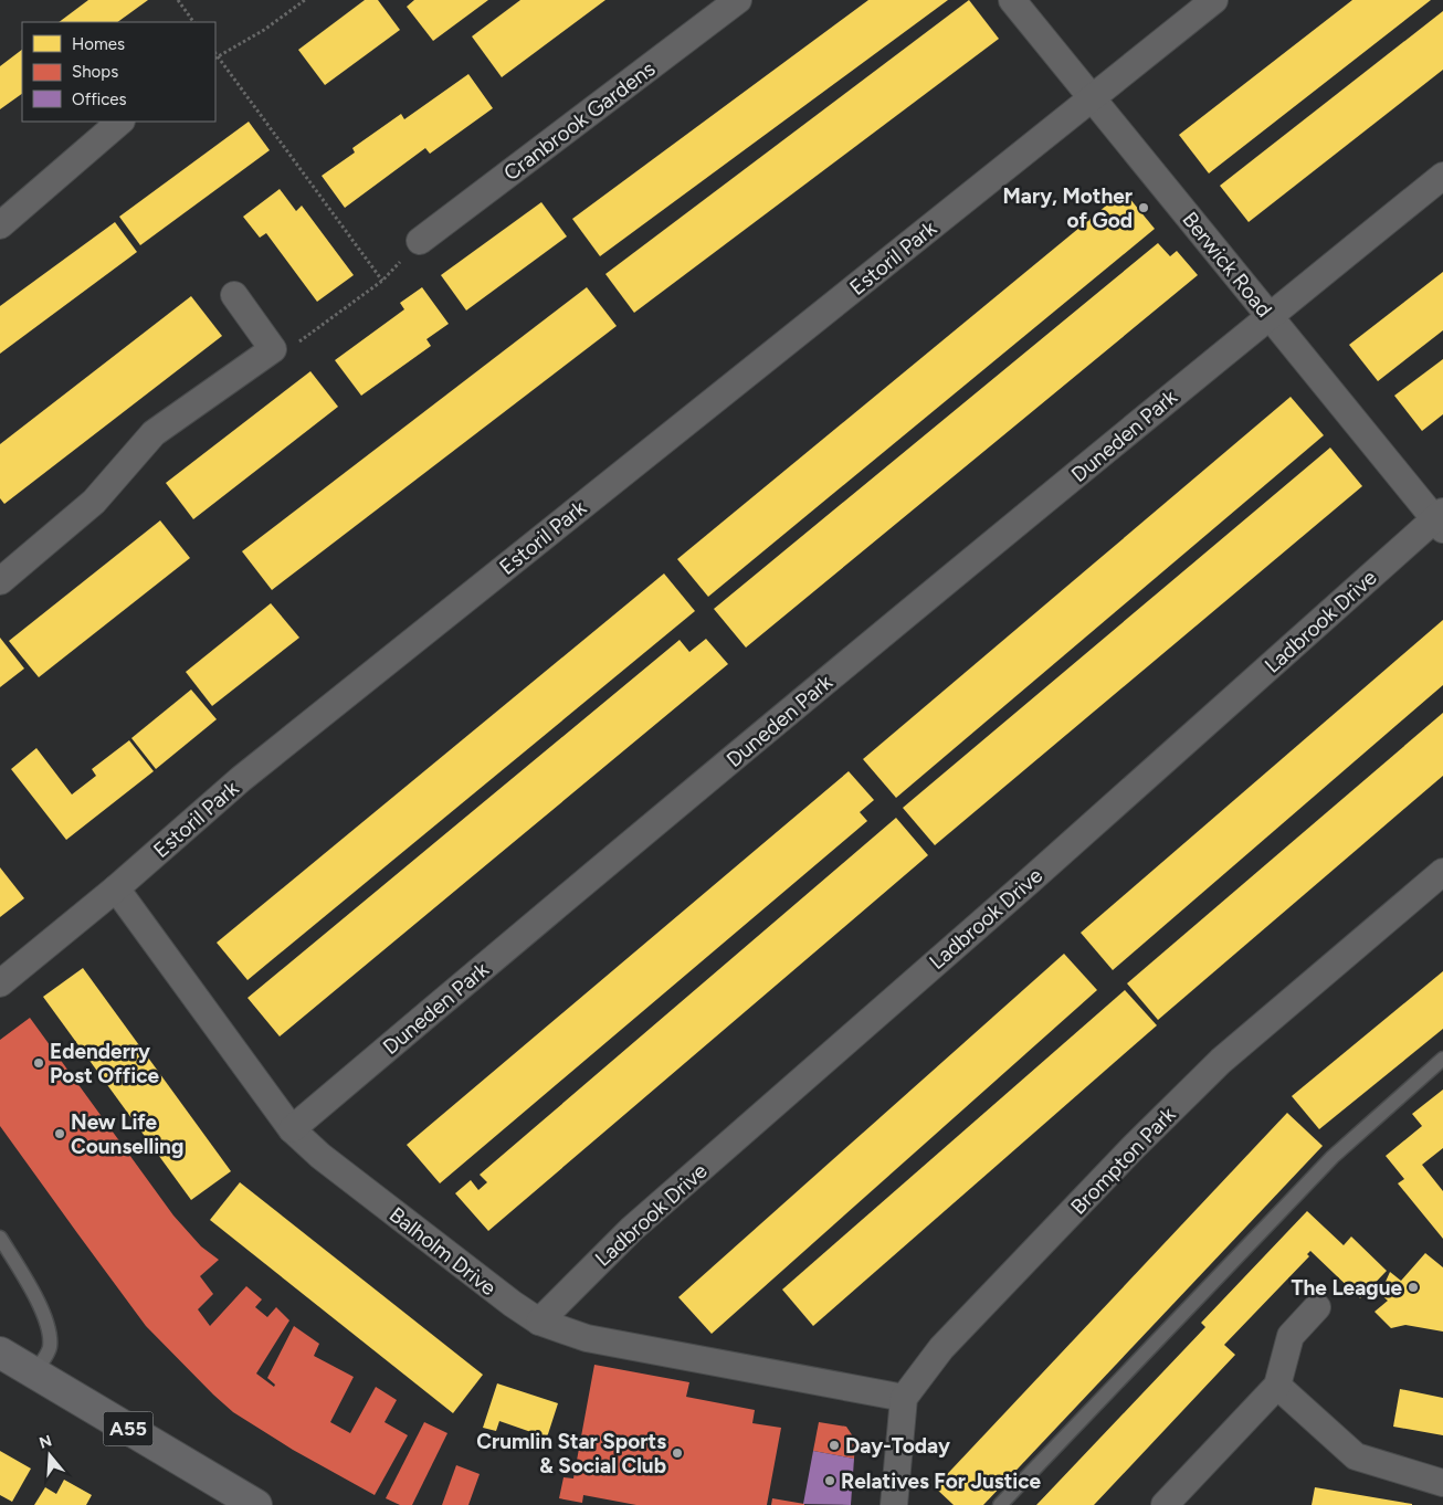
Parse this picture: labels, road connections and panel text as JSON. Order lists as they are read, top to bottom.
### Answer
{
  "streets": {
    "highway": ["A55"],
    "street": [
      "Cranbrook Gardens",
      "Estoril Park",
      "Berwick Road",
      "Duneden Park",
      "Ladbrook Drive",
      "Brompton Park",
      "Balholm Drive"
    ]
  },
  "crossings": [
    ["Estoril Park", "Berwick Road"],
    ["Estoril Park", "Balholm Drive"],
    ["Berwick Road", "Duneden Park"],
    ["Berwick Road", "Ladbrook Drive"],
    ["Duneden Park", "Balholm Drive"],
    ["Ladbrook Drive", "Balholm Drive"],
    ["Brompton Park", "Balholm Drive"]
  ],
  "places": [
    "Mary, Mother of God",
    "Edenderry Post Office",
    "New Life Counselling",
    "The League",
    "Day-Today",
    "Crumlin Star Sports & Social Club",
    "Relatives For Justice"
  ],
  "legend": ["Homes", "Shops", "Offices"],
  "north": "top"
}
